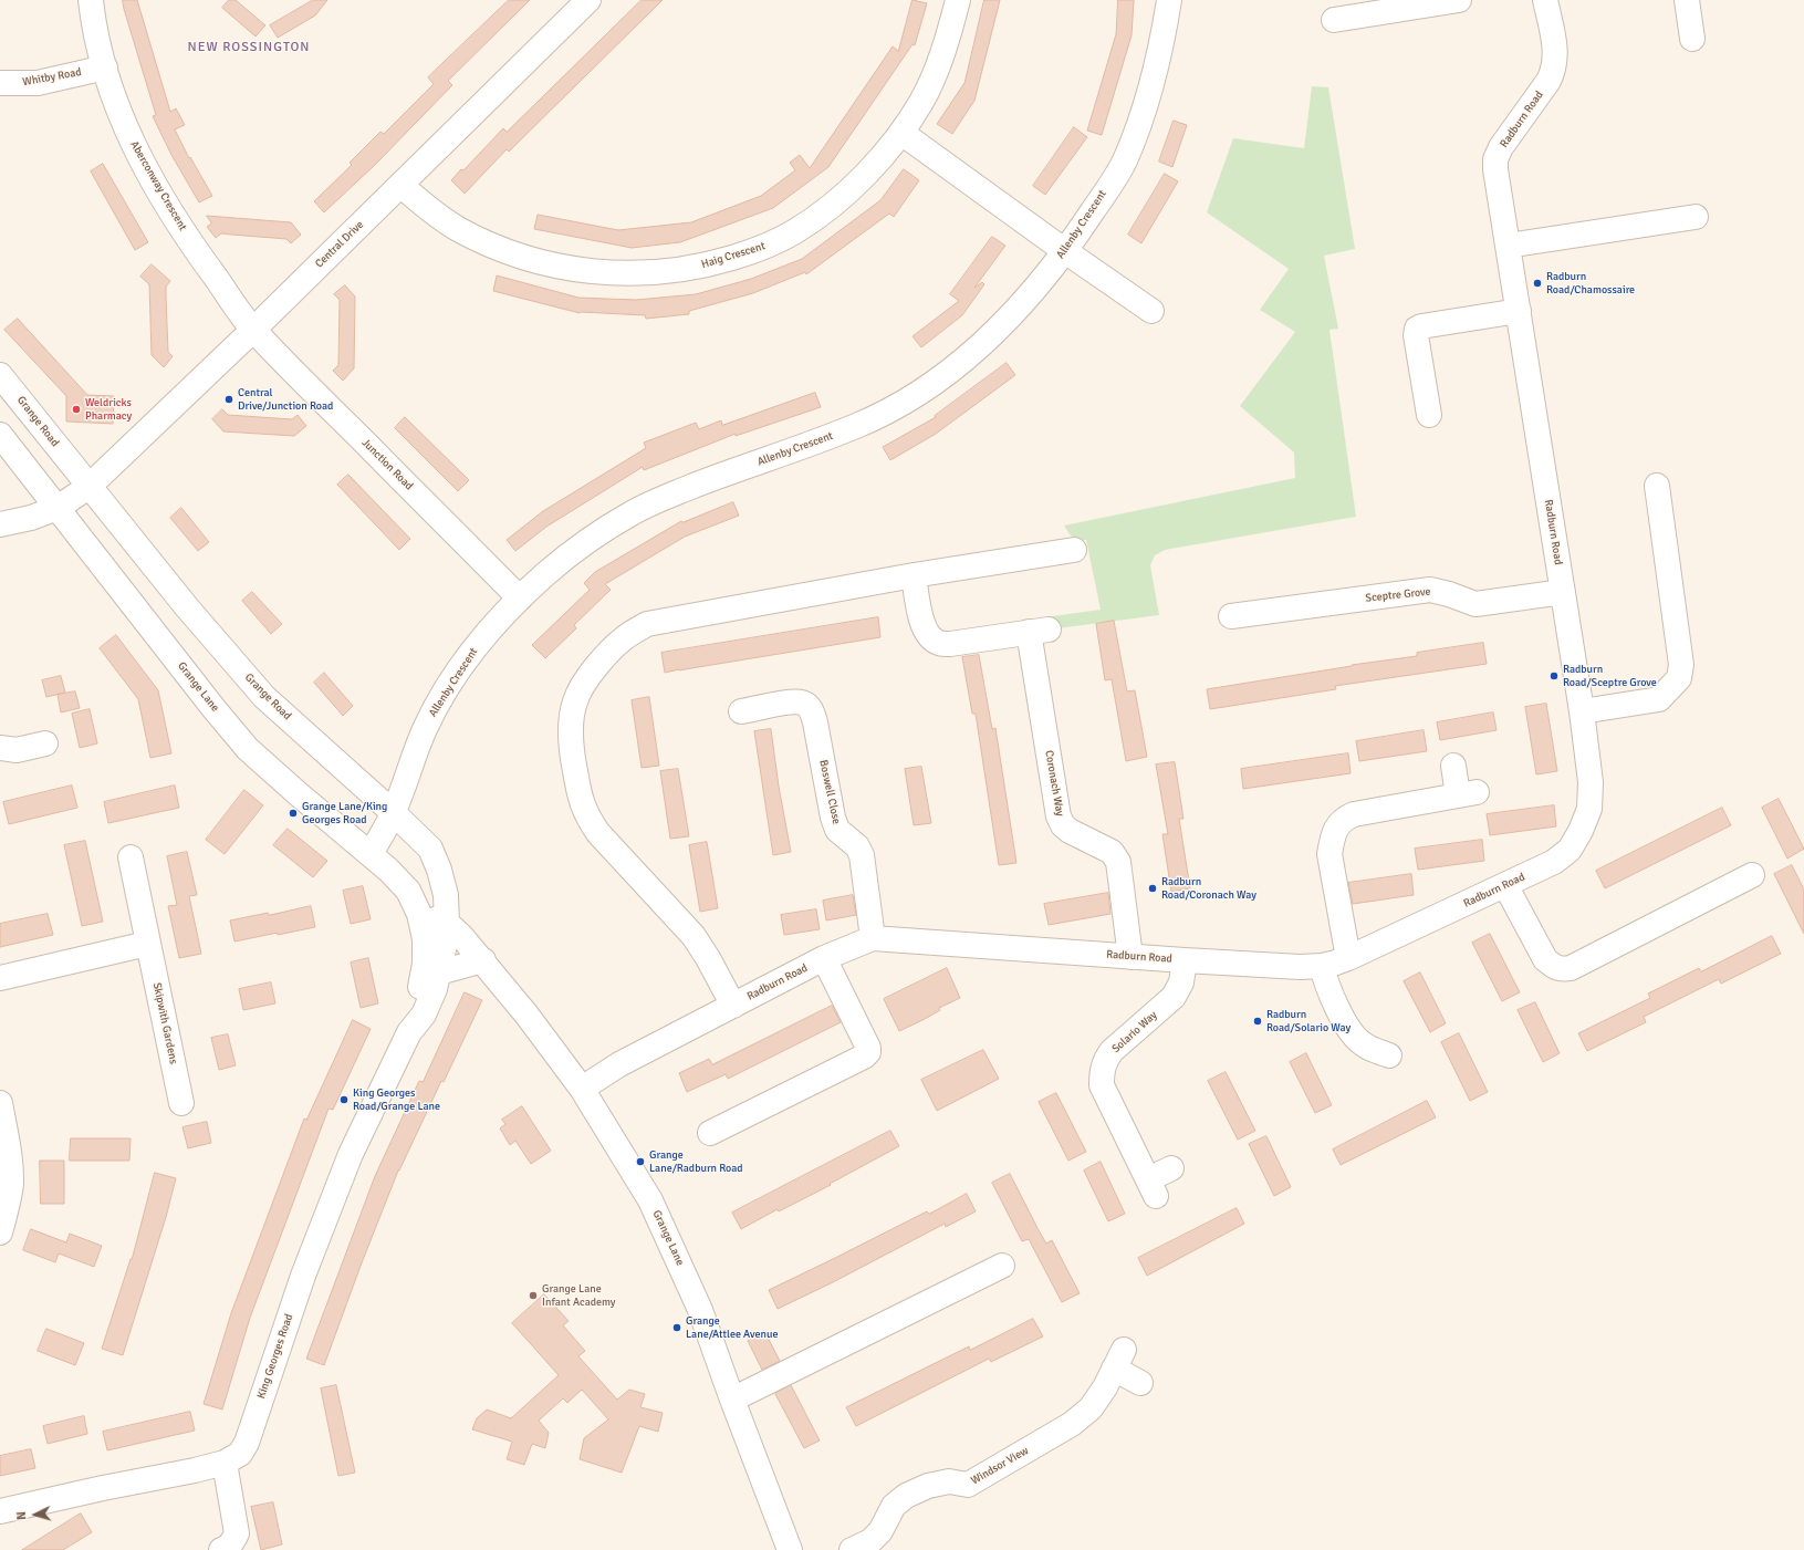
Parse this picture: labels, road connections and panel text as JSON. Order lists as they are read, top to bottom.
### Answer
{
  "streets": {
    "street": [
      "Whitby Road",
      "Radburn Road",
      "Aberconway Crescent",
      "Allenby Crescent",
      "Central Drive",
      "Haig Crescent",
      "Grange Road",
      "Junction Road",
      "Sceptre Grove",
      "Grange Lane",
      "Coronach Way",
      "Boswell Close",
      "Skipwith Gardens",
      "Solario Way",
      "King Georges Road",
      "Windsor View"
    ]
  },
  "crossings": [
    ["Whitby Road", "Aberconway Crescent"],
    ["Radburn Road", "Sceptre Grove"],
    ["Radburn Road", "Grange Lane"],
    ["Radburn Road", "Coronach Way"],
    ["Radburn Road", "Boswell Close"],
    ["Radburn Road", "Solario Way"],
    ["Aberconway Crescent", "Central Drive"],
    ["Aberconway Crescent", "Junction Road"],
    ["Allenby Crescent", "Grange Road"],
    ["Allenby Crescent", "Junction Road"],
    ["Allenby Crescent", "Grange Lane"],
    ["Central Drive", "Haig Crescent"],
    ["Central Drive", "Grange Road"],
    ["Central Drive", "Junction Road"],
    ["Central Drive", "Grange Lane"],
    ["Grange Road", "Grange Lane"],
    ["Grange Lane", "King Georges Road"]
  ],
  "districts": ["NEW ROSSINGTON"],
  "places": [
    "Radburn Road/Chamossaire",
    "Central Drive/Junction Road",
    "Weldricks Pharmacy",
    "Radburn Road/Sceptre Grove",
    "Grange Lane/King Georges Road",
    "Radburn Road/Coronach Way",
    "Radburn Road/Solario Way",
    "King Georges Road/Grange Lane",
    "Grange Lane/Radburn Road",
    "Grange Lane Infant Academy",
    "Grange Lane/Attlee Avenue"
  ],
  "north": "left"
}
